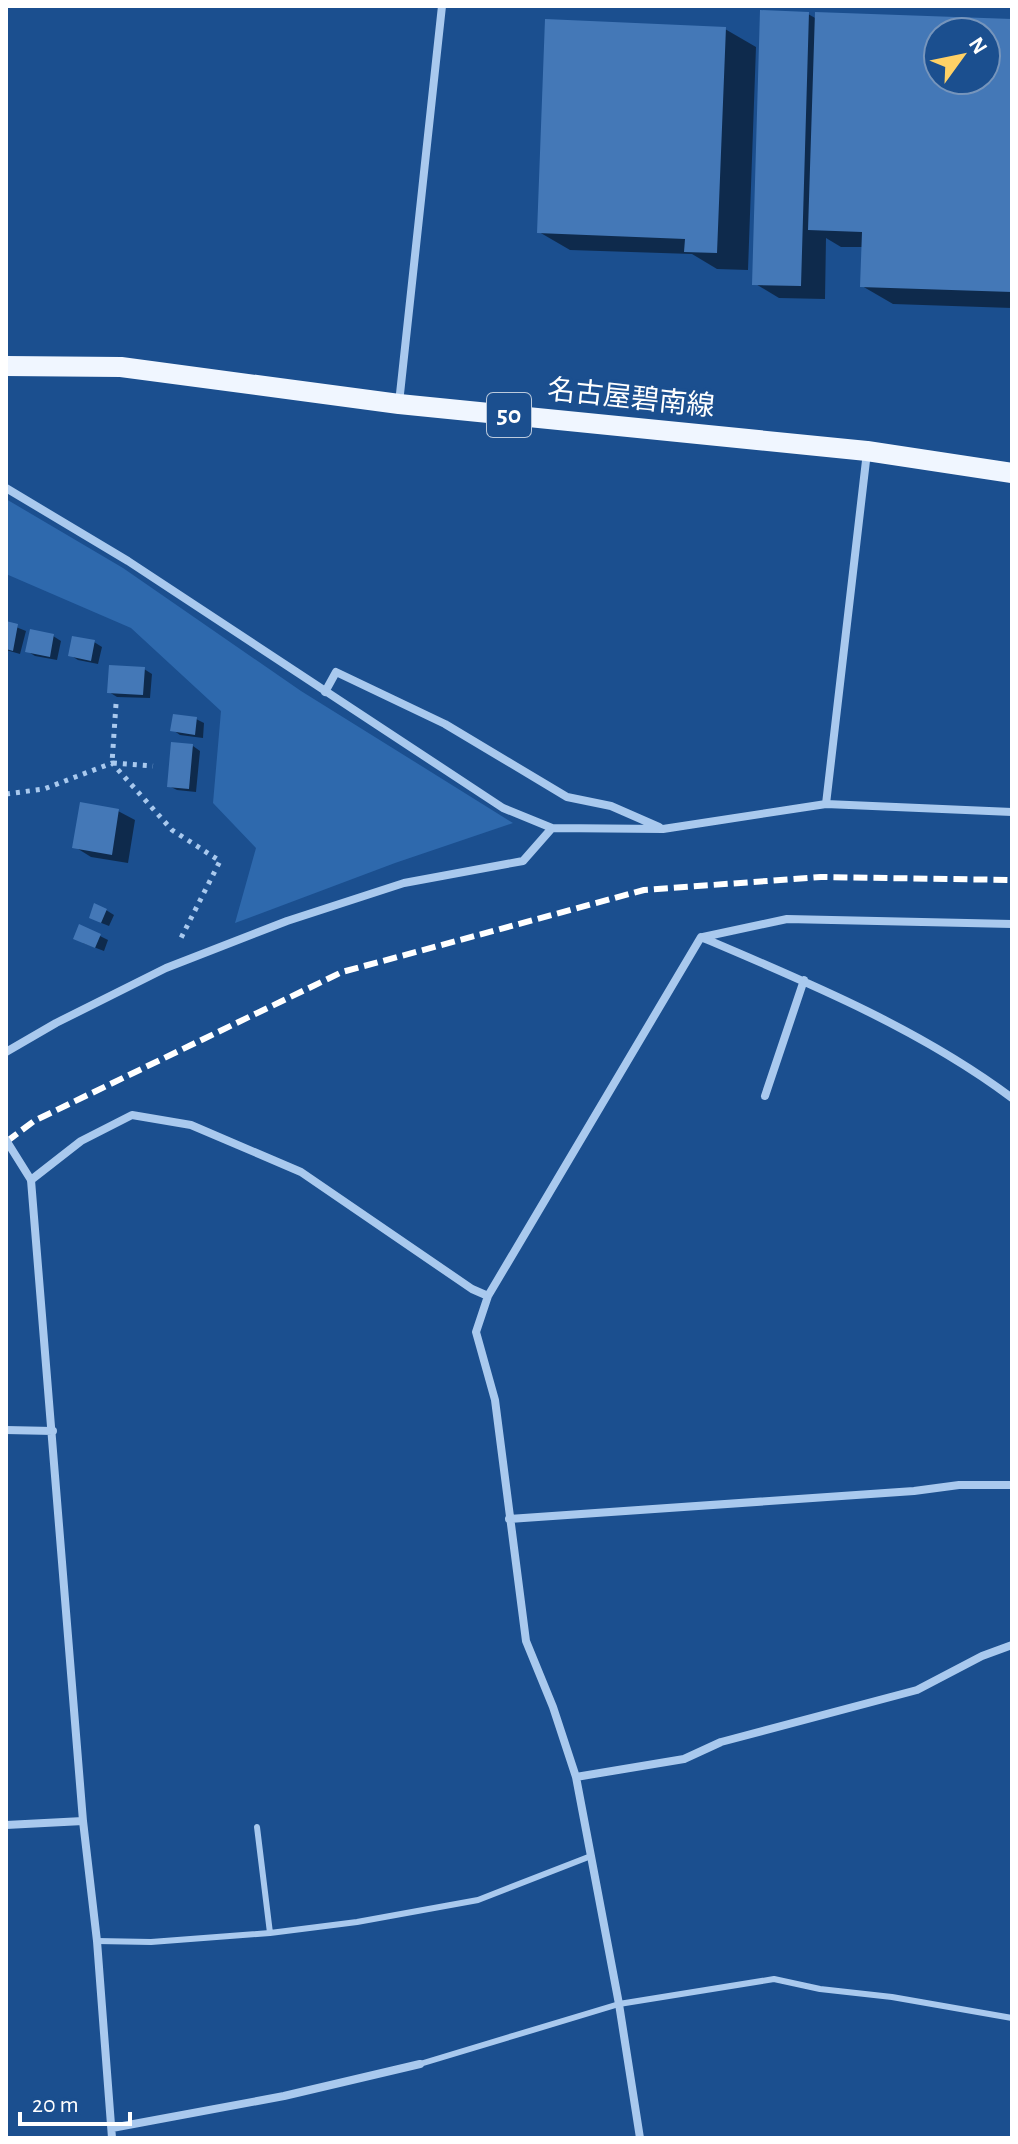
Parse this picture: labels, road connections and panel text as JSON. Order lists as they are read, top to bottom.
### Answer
{
  "streets": {
    "main road": ["名古屋碧南線", "50"]
  },
  "scale_bar": "20 m",
  "north": "top right"
}
